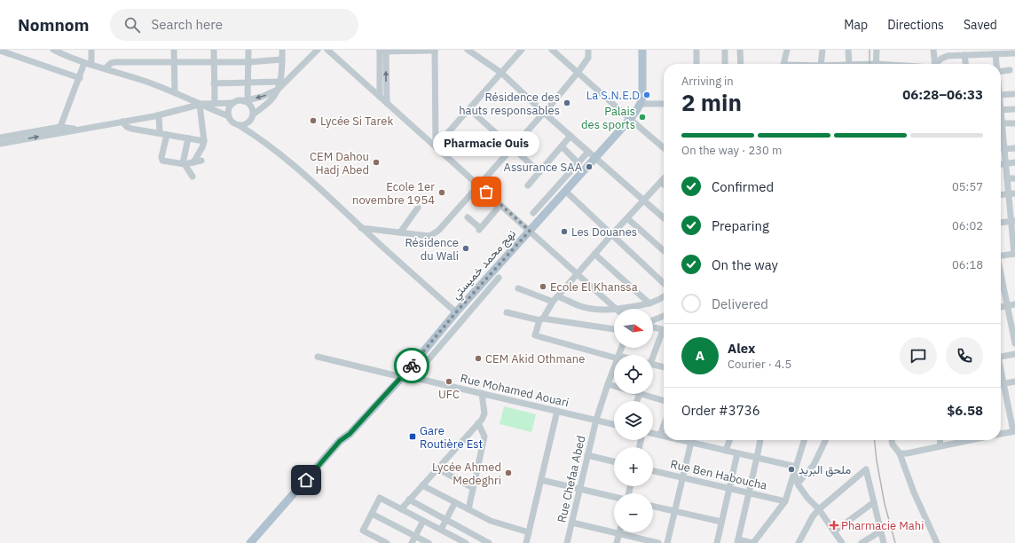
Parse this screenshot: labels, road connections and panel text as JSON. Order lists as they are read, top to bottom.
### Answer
{
  "streets": {
    "main road": ["نهج محمد خميستي"],
    "street": ["Rue Mohamed Aouari", "Rue Ben Haboucha", "Rue Chefaa Abed"]
  },
  "crossings": [
    ["نهج محمد خميستي", "Rue Mohamed Aouari"],
    ["Rue Mohamed Aouari", "Rue Chefaa Abed"]
  ],
  "places": {
    "other": [
      "La S.N.E.D",
      "Résidence des hauts responsables",
      "Palais des sports",
      "Lycée Si Tarek",
      "CEM Dahou Hadj Abed",
      "Assurance SAA",
      "Pharmacie Ouis",
      "Ecole 1er novembre 1954",
      "Les Douanes",
      "Résidence du Wali",
      "Ecole El Khanssa",
      "CEM Akid Othmane",
      "UFC",
      "ملحق البريد",
      "Lycée Ahmed Medeghri"
    ],
    "transit": ["Gare Routière Est"],
    "health": ["Pharmacie Mahi"]
  },
  "north": "right",
  "page": {
    "header": "Nomnom",
    "search": "Search here",
    "nav": ["Map", "Directions", "Saved"],
    "heading": ["2 min", "Arriving in", "06:28–06:33"],
    "panel": [
      "Alex",
      "Courier · 4.5",
      "Order #3736",
      "$6.58"
    ],
    "bar": "On the way · 230 m",
    "bubble": "Pharmacie Ouis",
    "list": [
      ["Confirmed", "05:57"],
      ["Preparing", "06:02"],
      ["On the way", "06:18"],
      "Delivered"
    ],
    "map_buttons": ["+", "−"],
    "round": "A"
  }
}
